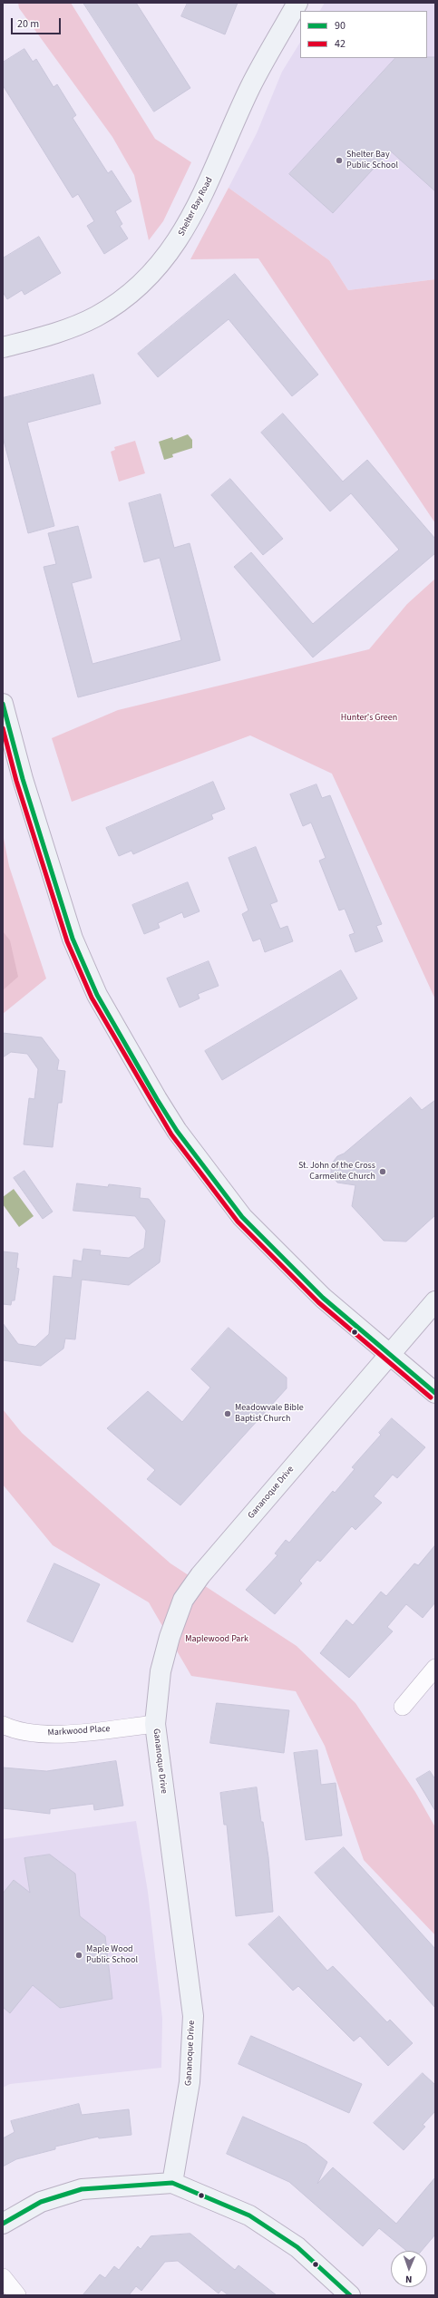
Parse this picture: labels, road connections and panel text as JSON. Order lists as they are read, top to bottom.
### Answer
{
  "streets": {
    "street": ["Shelter Bay Road", "Gananoque Drive", "Markwood Place"]
  },
  "crossings": [
    ["Gananoque Drive", "Markwood Place"]
  ],
  "parks": ["Hunter's Green", "Maplewood Park"],
  "places": [
    "Shelter Bay Public School",
    "St. John of the Cross Carmelite Church",
    "Meadowvale Bible Baptist Church",
    "Maple Wood Public School"
  ],
  "lines": ["transit line 90", "transit line 42"],
  "legend": ["90", "42"],
  "scale_bar": "20 m",
  "north": "bottom"
}
